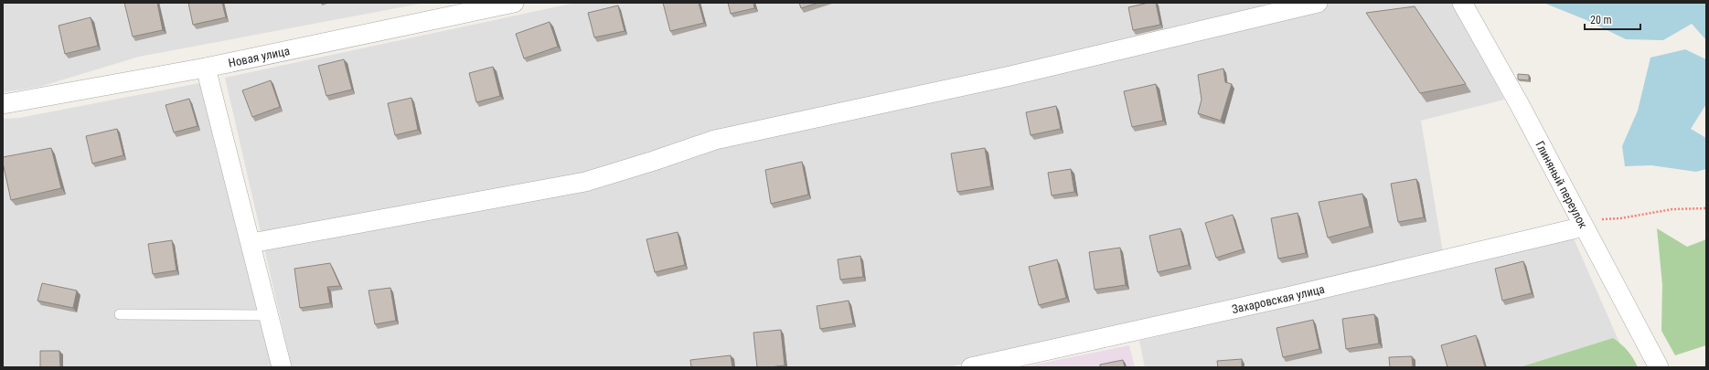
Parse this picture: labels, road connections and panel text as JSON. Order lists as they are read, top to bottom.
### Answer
{
  "streets": {
    "street": ["Новая улица", "Глиняный переулок", "Захаровская улица"]
  },
  "crossings": [
    ["Глиняный переулок", "Захаровская улица"]
  ],
  "scale_bar": "20 m"
}
